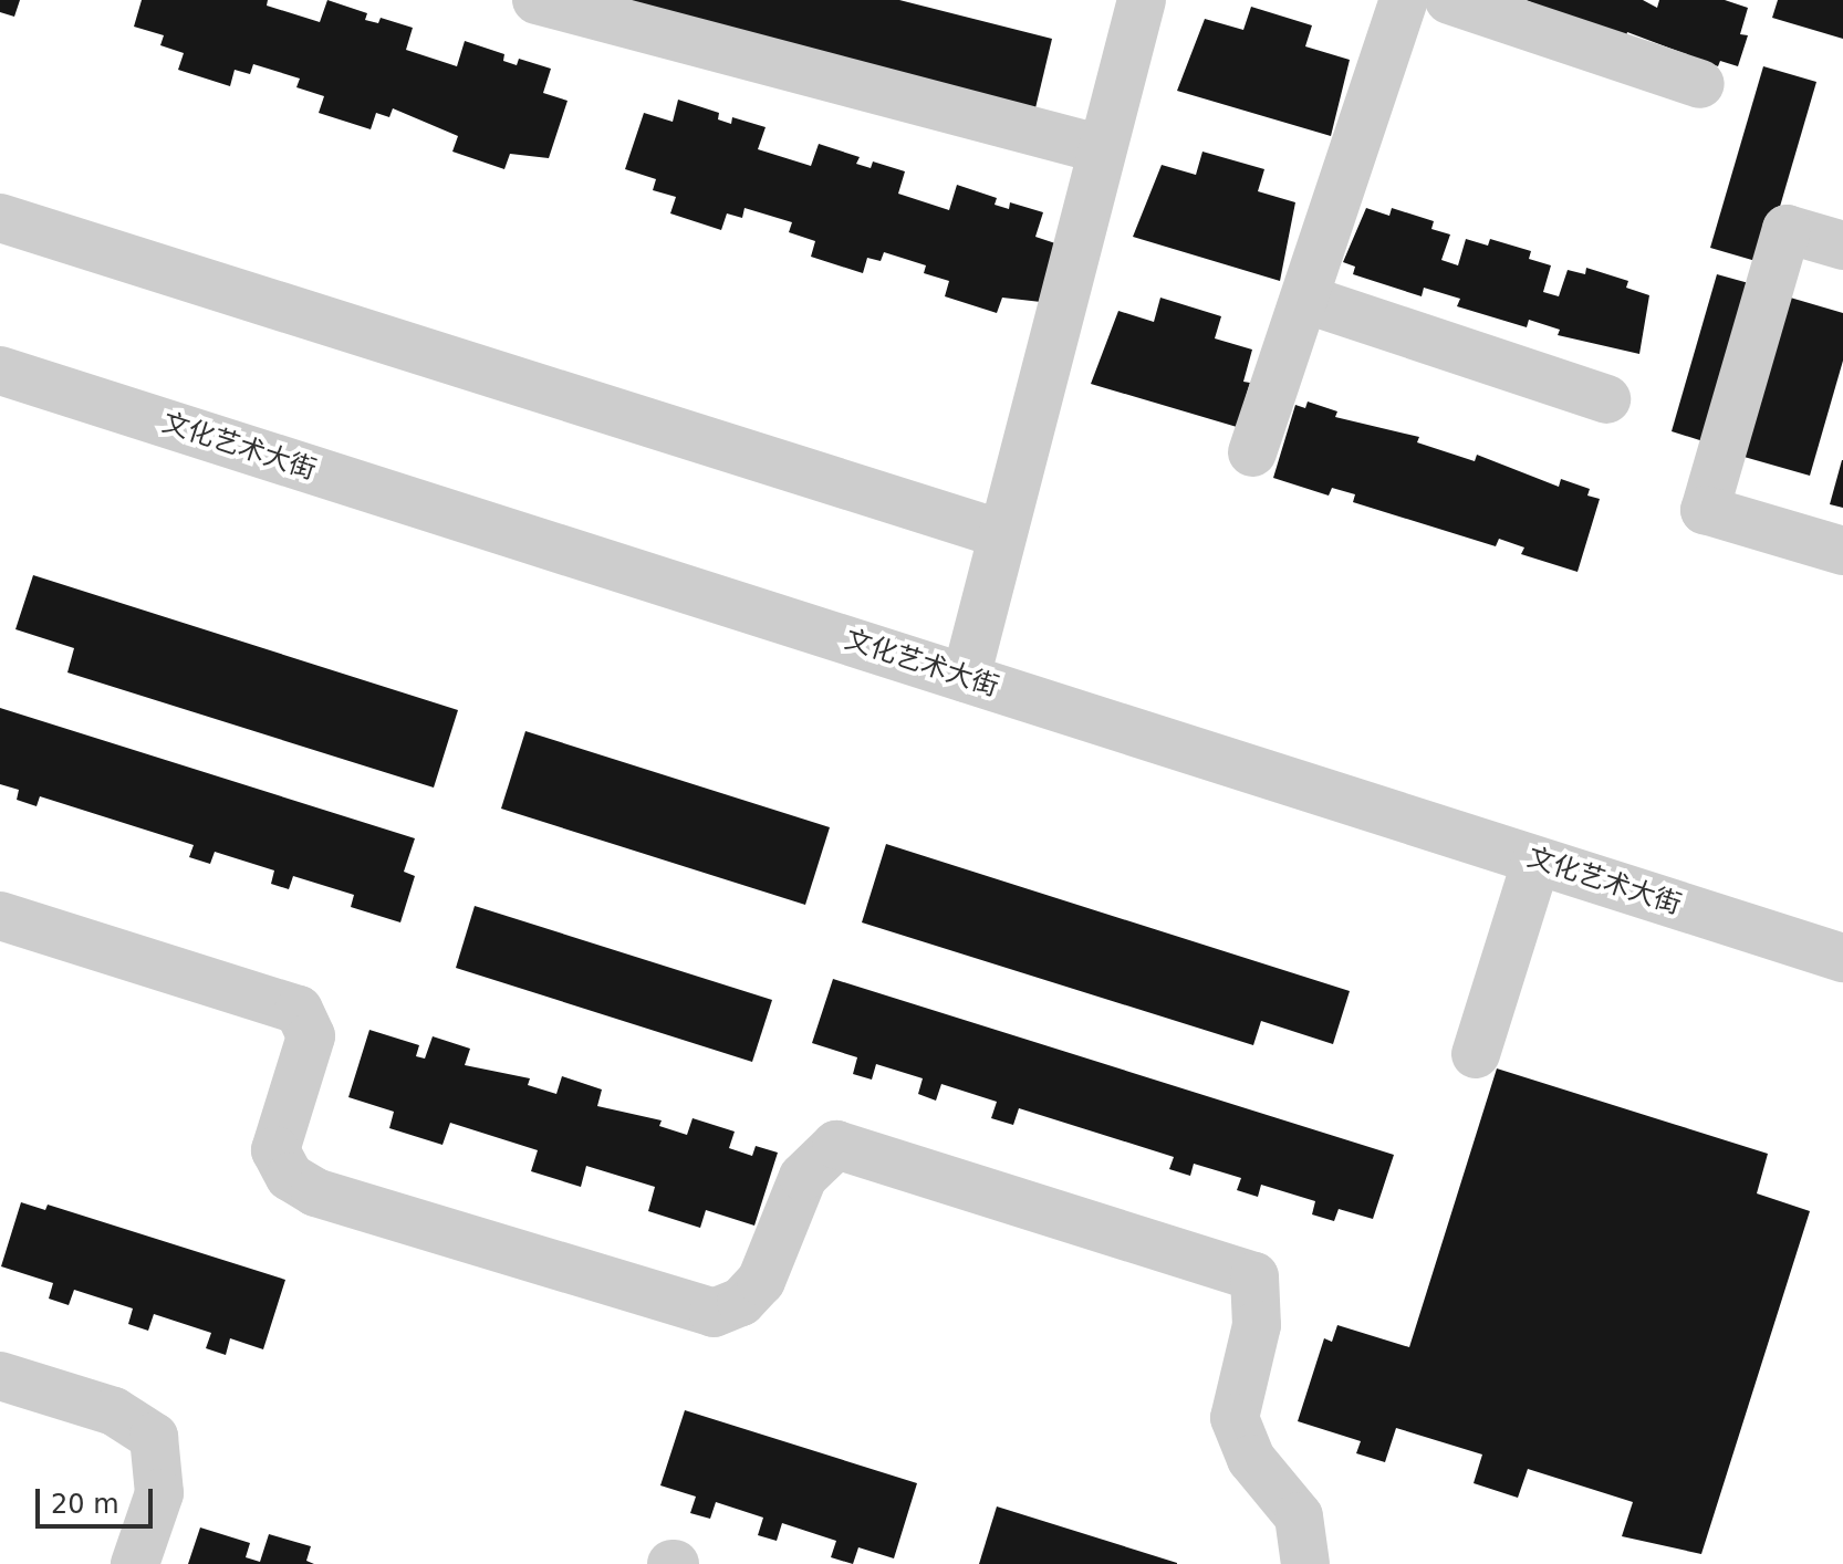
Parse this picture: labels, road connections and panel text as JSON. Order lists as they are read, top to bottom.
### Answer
{
  "streets": {
    "street": ["文化艺术大街"]
  },
  "scale_bar": "20 m"
}
